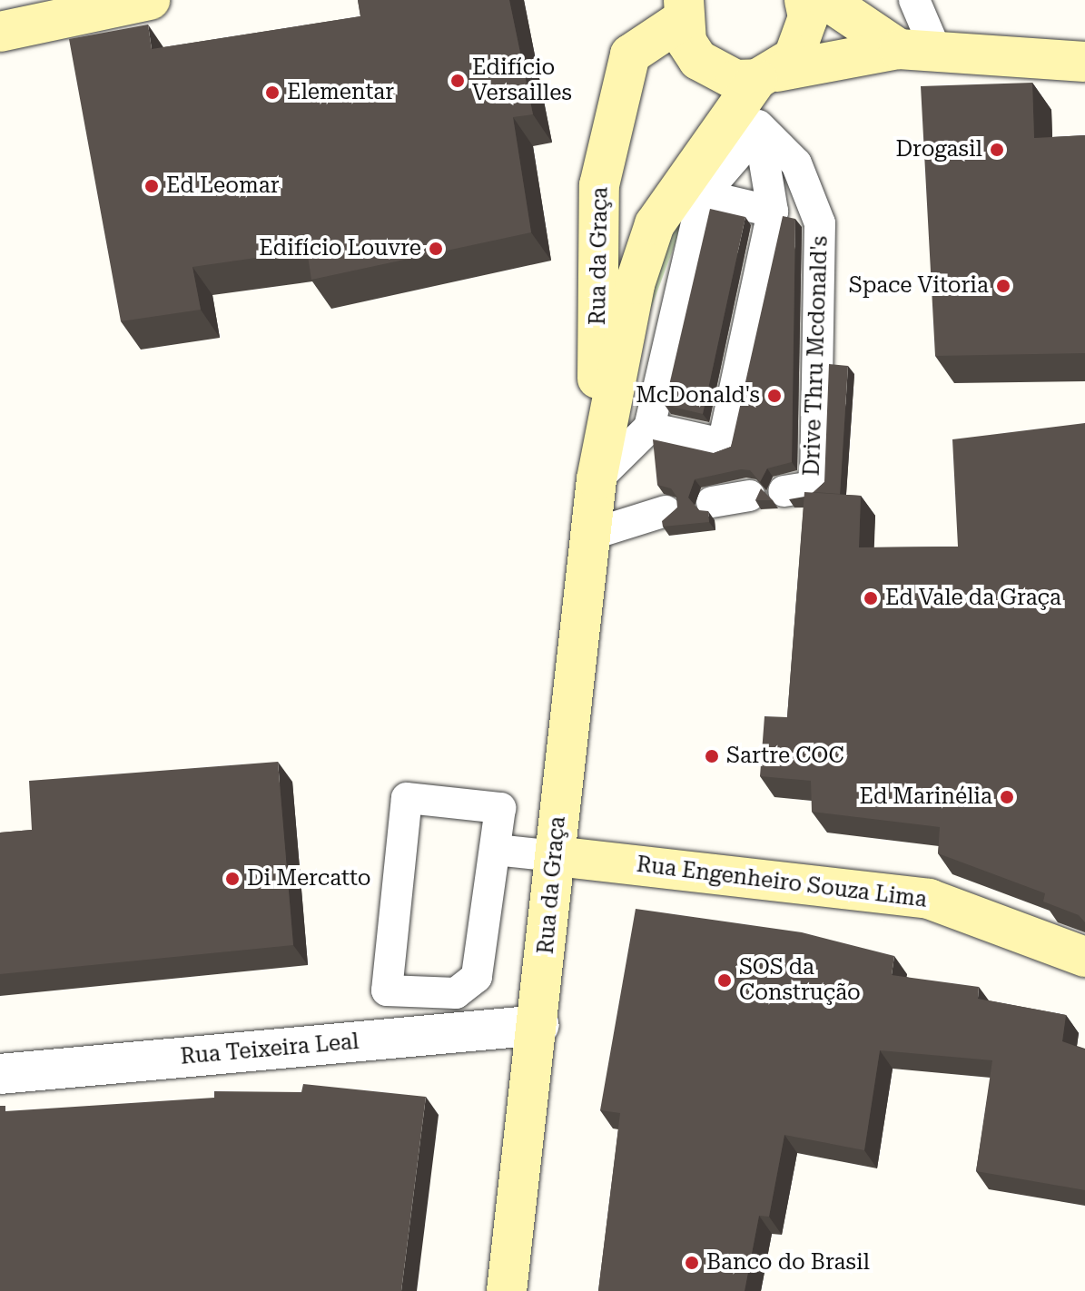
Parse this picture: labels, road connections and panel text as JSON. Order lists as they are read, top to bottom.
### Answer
{
  "streets": {
    "main road": ["Rua da Graça", "Rua Engenheiro Souza Lima"],
    "street": ["Rua Teixeira Leal"],
    "lane": ["Drive Thru Mcdonald's"]
  },
  "crossings": [
    ["Rua da Graça", "Rua Engenheiro Souza Lima"],
    ["Rua da Graça", "Rua Teixeira Leal"]
  ],
  "places": [
    "Edifício Versailles",
    "Elementar",
    "Drogasil",
    "Ed Leomar",
    "Edifício Louvre",
    "Space Vitoria",
    "McDonald's",
    "Ed Vale da Graça",
    "Sartre COC",
    "Ed Marinélia",
    "Di Mercatto",
    "SOS da Construção",
    "Banco do Brasil"
  ]
}
